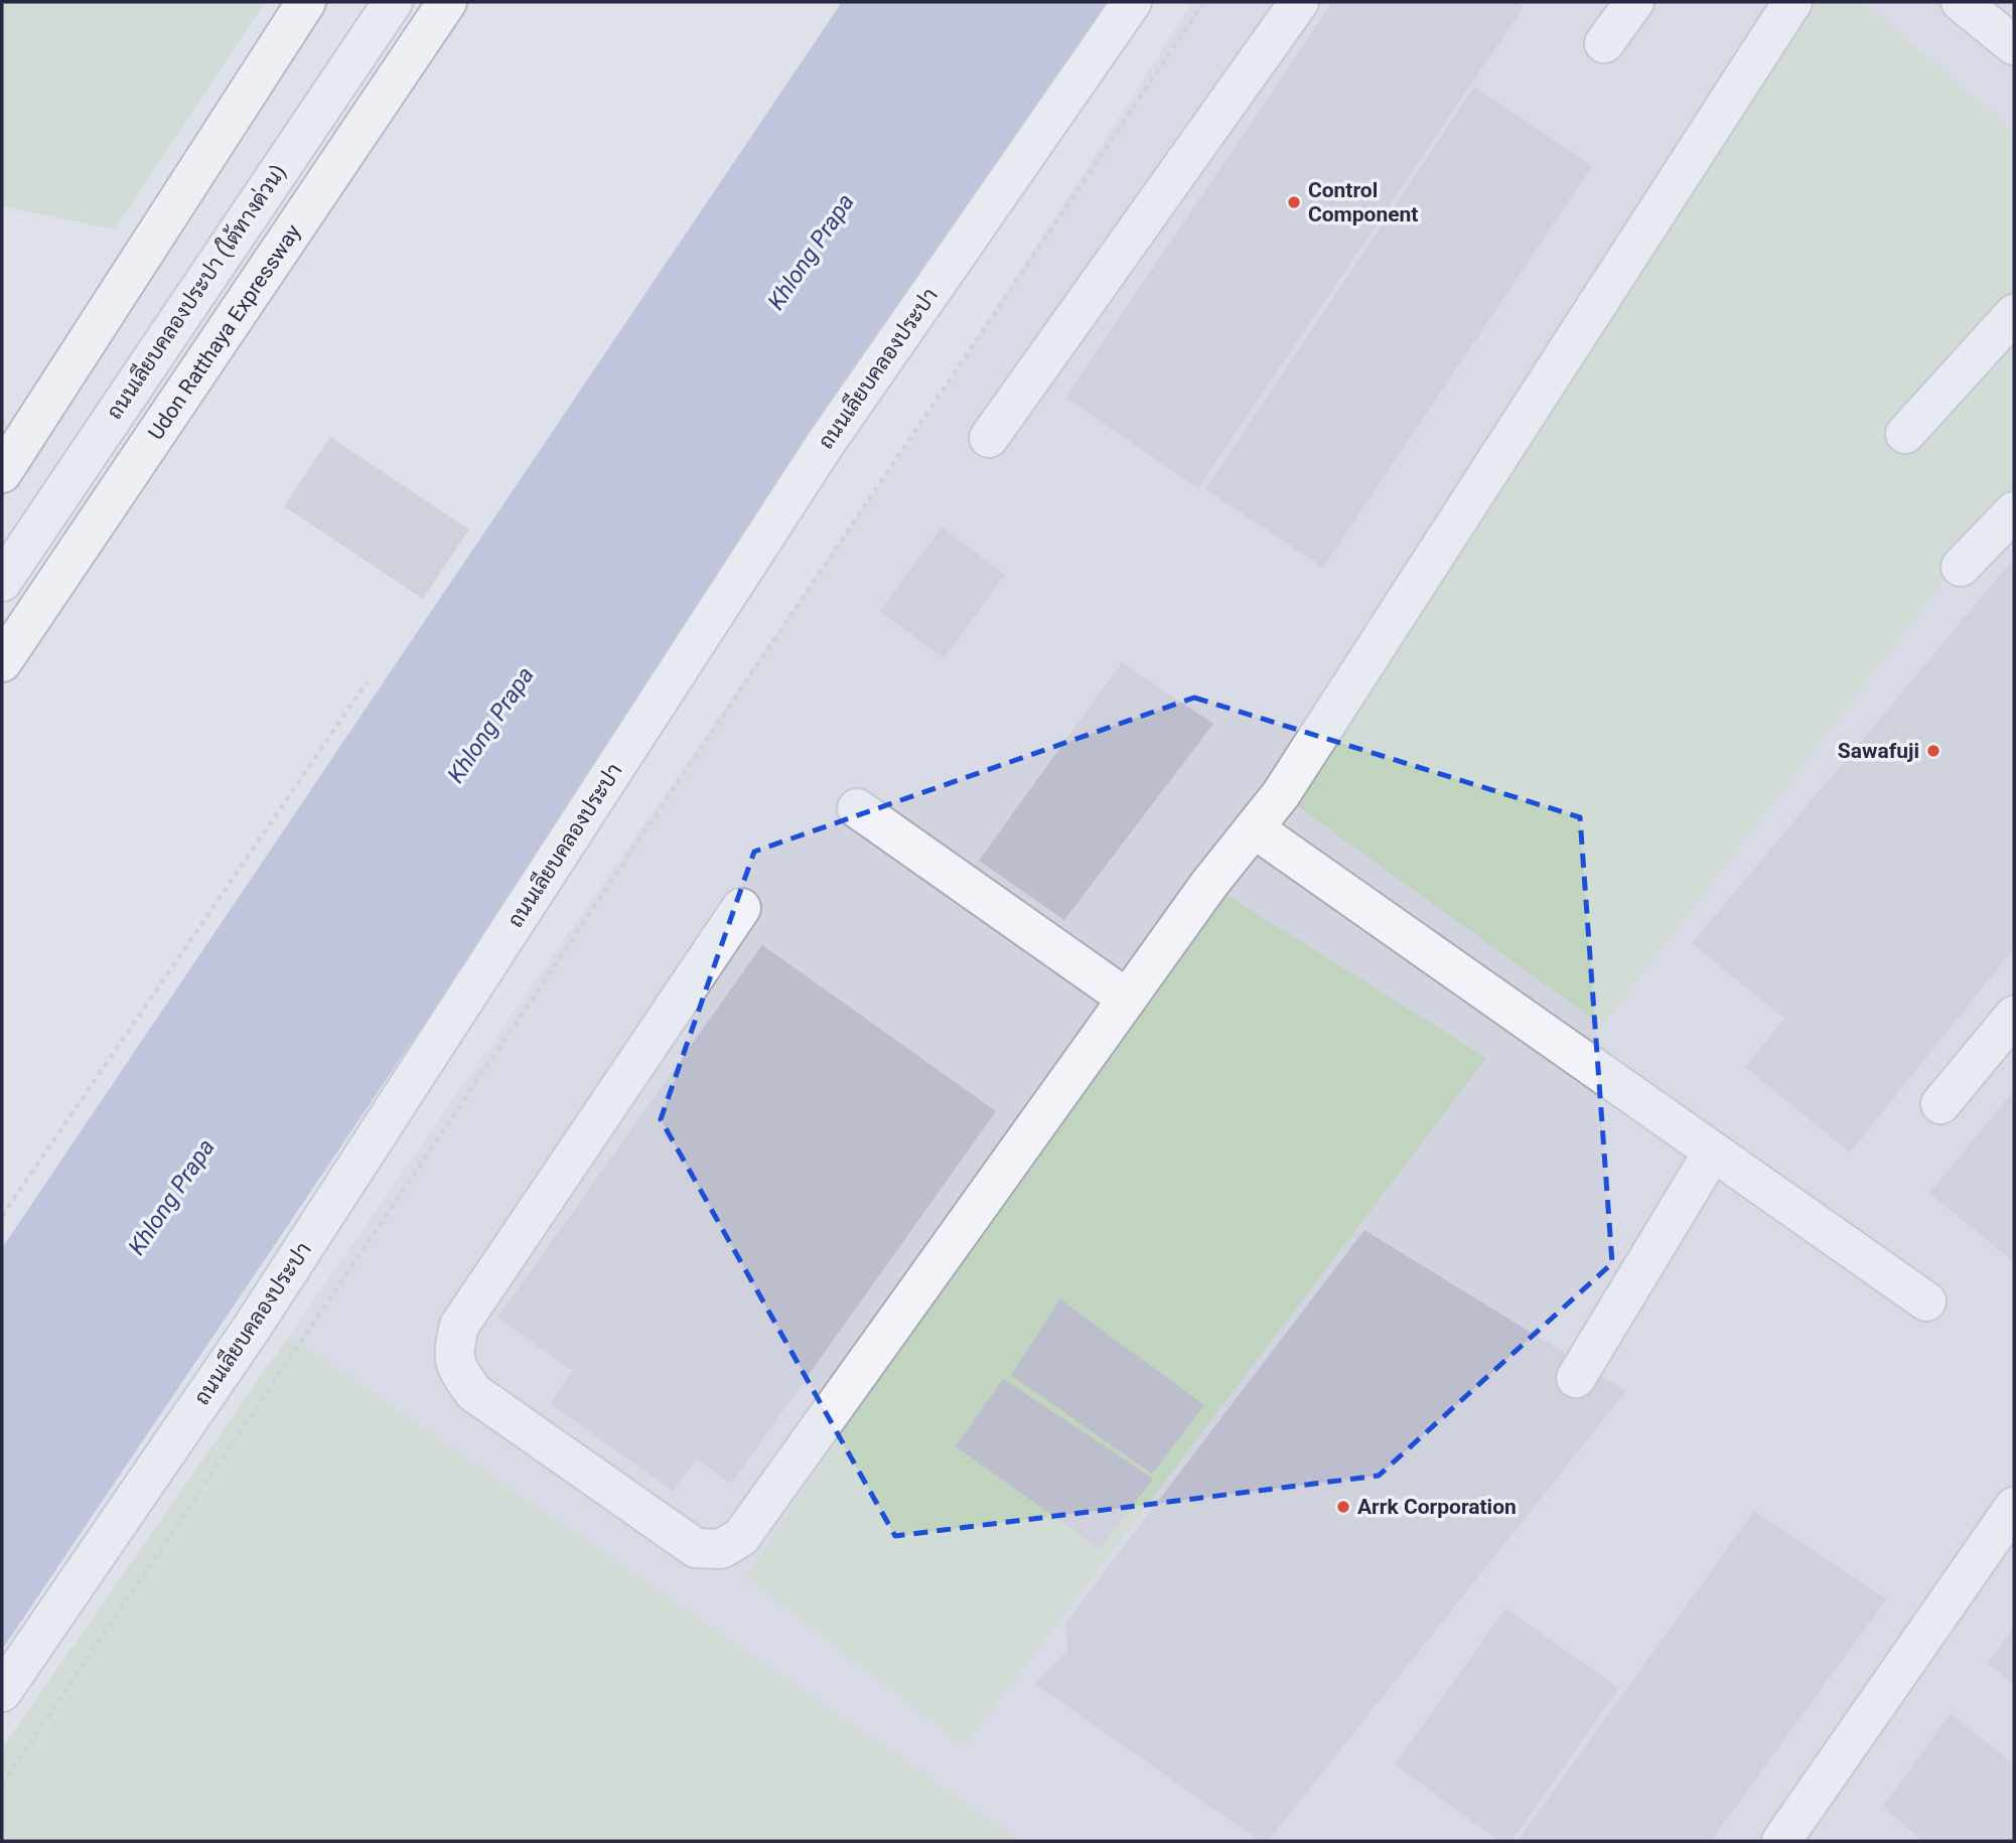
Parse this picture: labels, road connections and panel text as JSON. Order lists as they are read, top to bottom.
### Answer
{
  "streets": {
    "highway": ["Udon Ratthaya Expressway"],
    "street": ["ถนนเลียบคลองประปา (ใต้ทางด่วน)", "ถนนเลียบคลองประปา"]
  },
  "water": ["Khlong Prapa"],
  "places": ["Control Component", "Sawafuji", "Arrk Corporation"]
}
